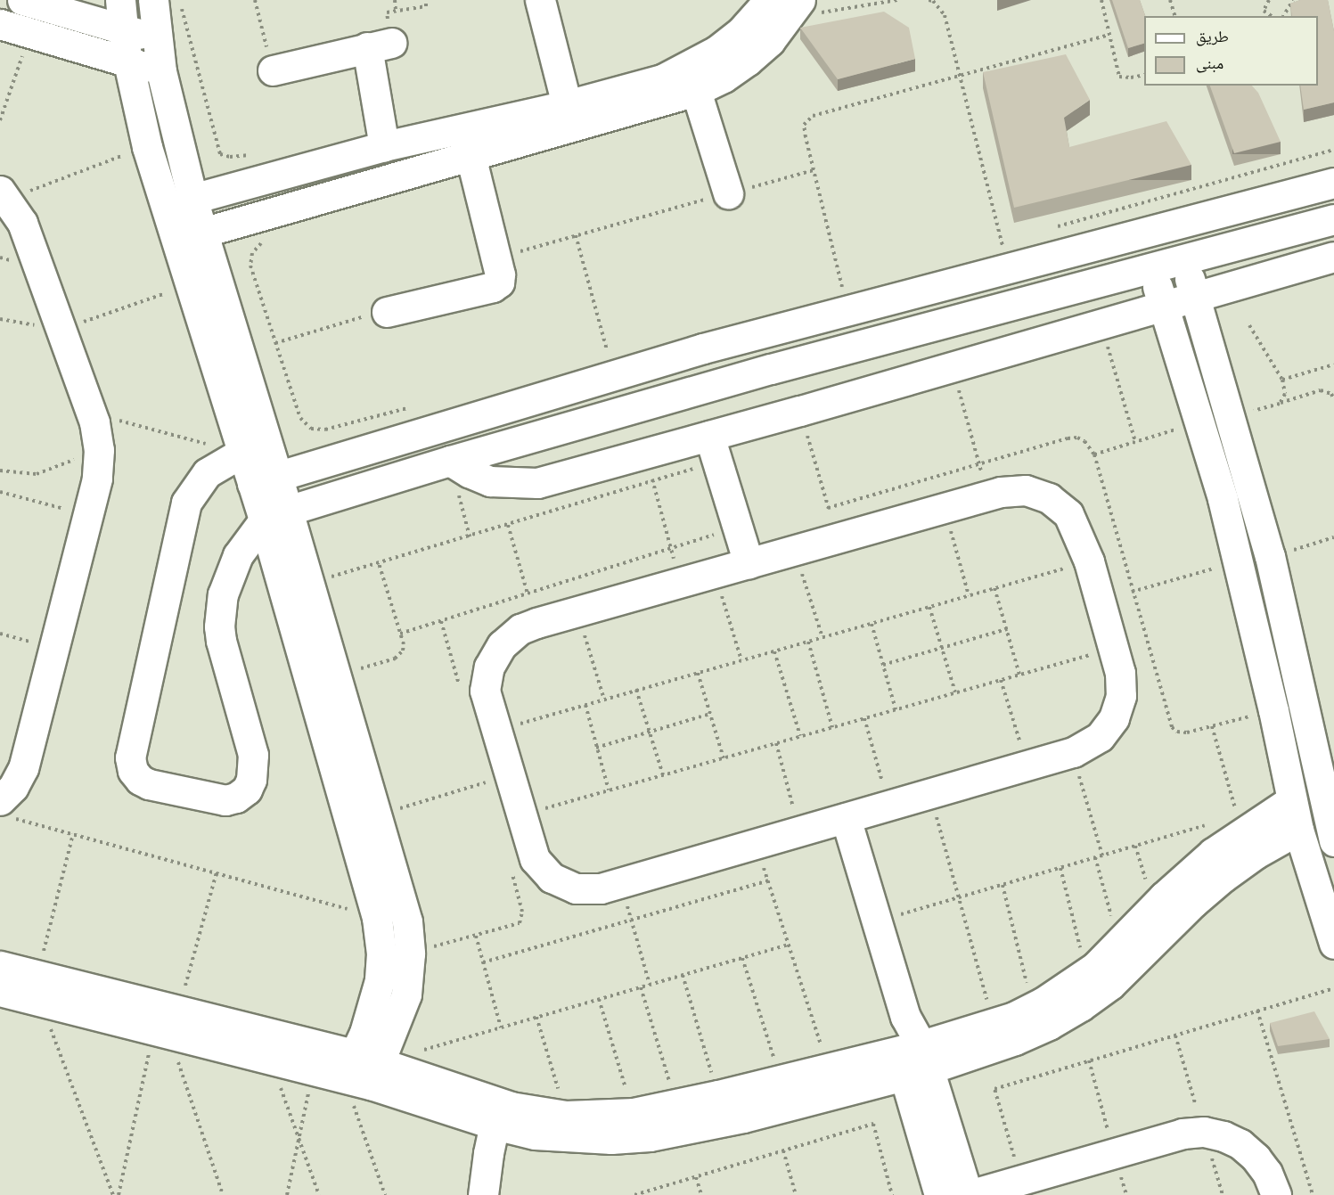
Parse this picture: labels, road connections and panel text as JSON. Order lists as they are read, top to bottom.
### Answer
{
  "legend": ["طريق", "مبنى"]
}
